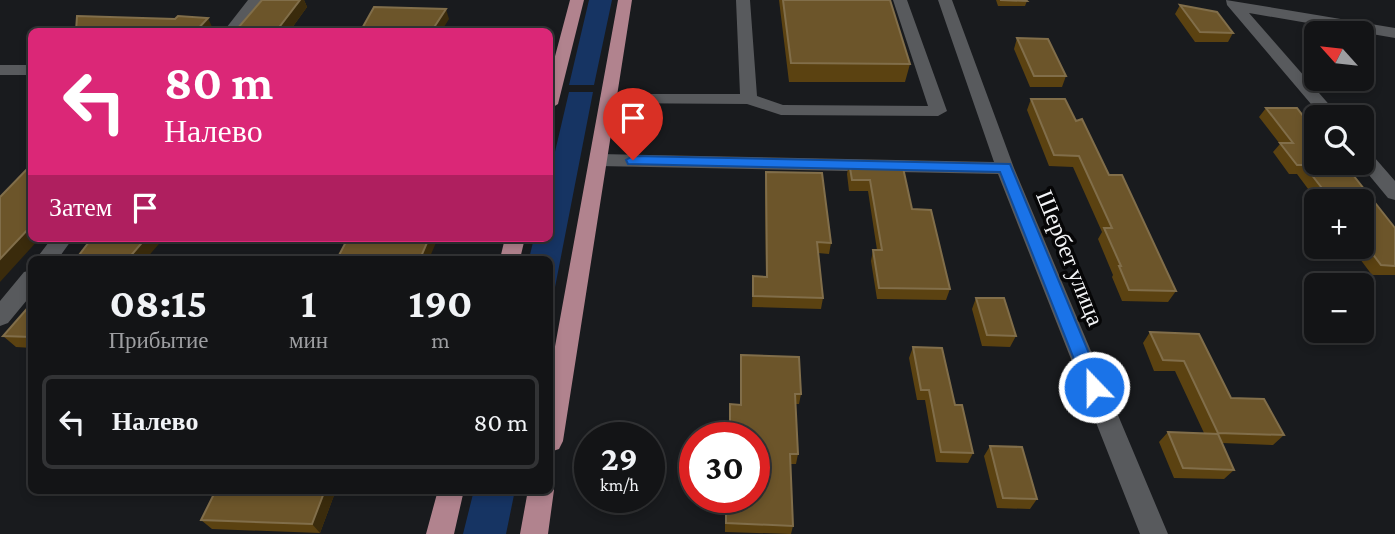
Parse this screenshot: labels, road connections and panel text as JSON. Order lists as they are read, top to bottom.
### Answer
{
  "streets": {
    "street": ["Шербет улица"]
  },
  "north": "top left",
  "page": {
    "map_buttons": ["+", "−"],
    "turn": ["80 m", "Налево"],
    "then": "Затем",
    "eta": [
      "08:15",
      "Прибытие",
      "1",
      "мин",
      "190",
      "m"
    ],
    "list": [
      {
        "name": "Налево",
        "value": "80 m"
      }
    ],
    "speed": "29 km/h",
    "limit": "30"
  }
}
